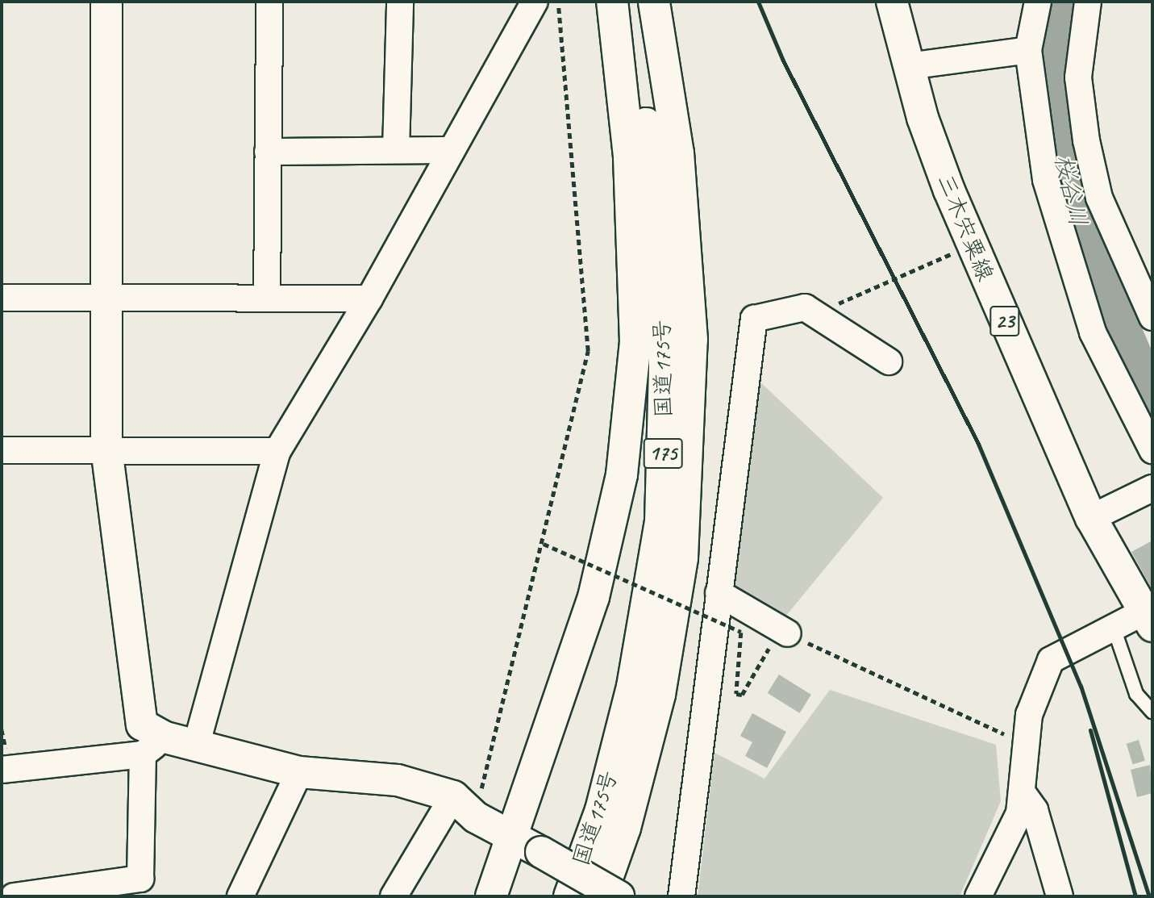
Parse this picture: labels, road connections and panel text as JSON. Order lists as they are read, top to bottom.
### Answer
{
  "streets": {
    "main road": [
      "三木宍粟線",
      "23",
      "国道175号",
      "175"
    ]
  },
  "water": ["桜谷川"]
}
